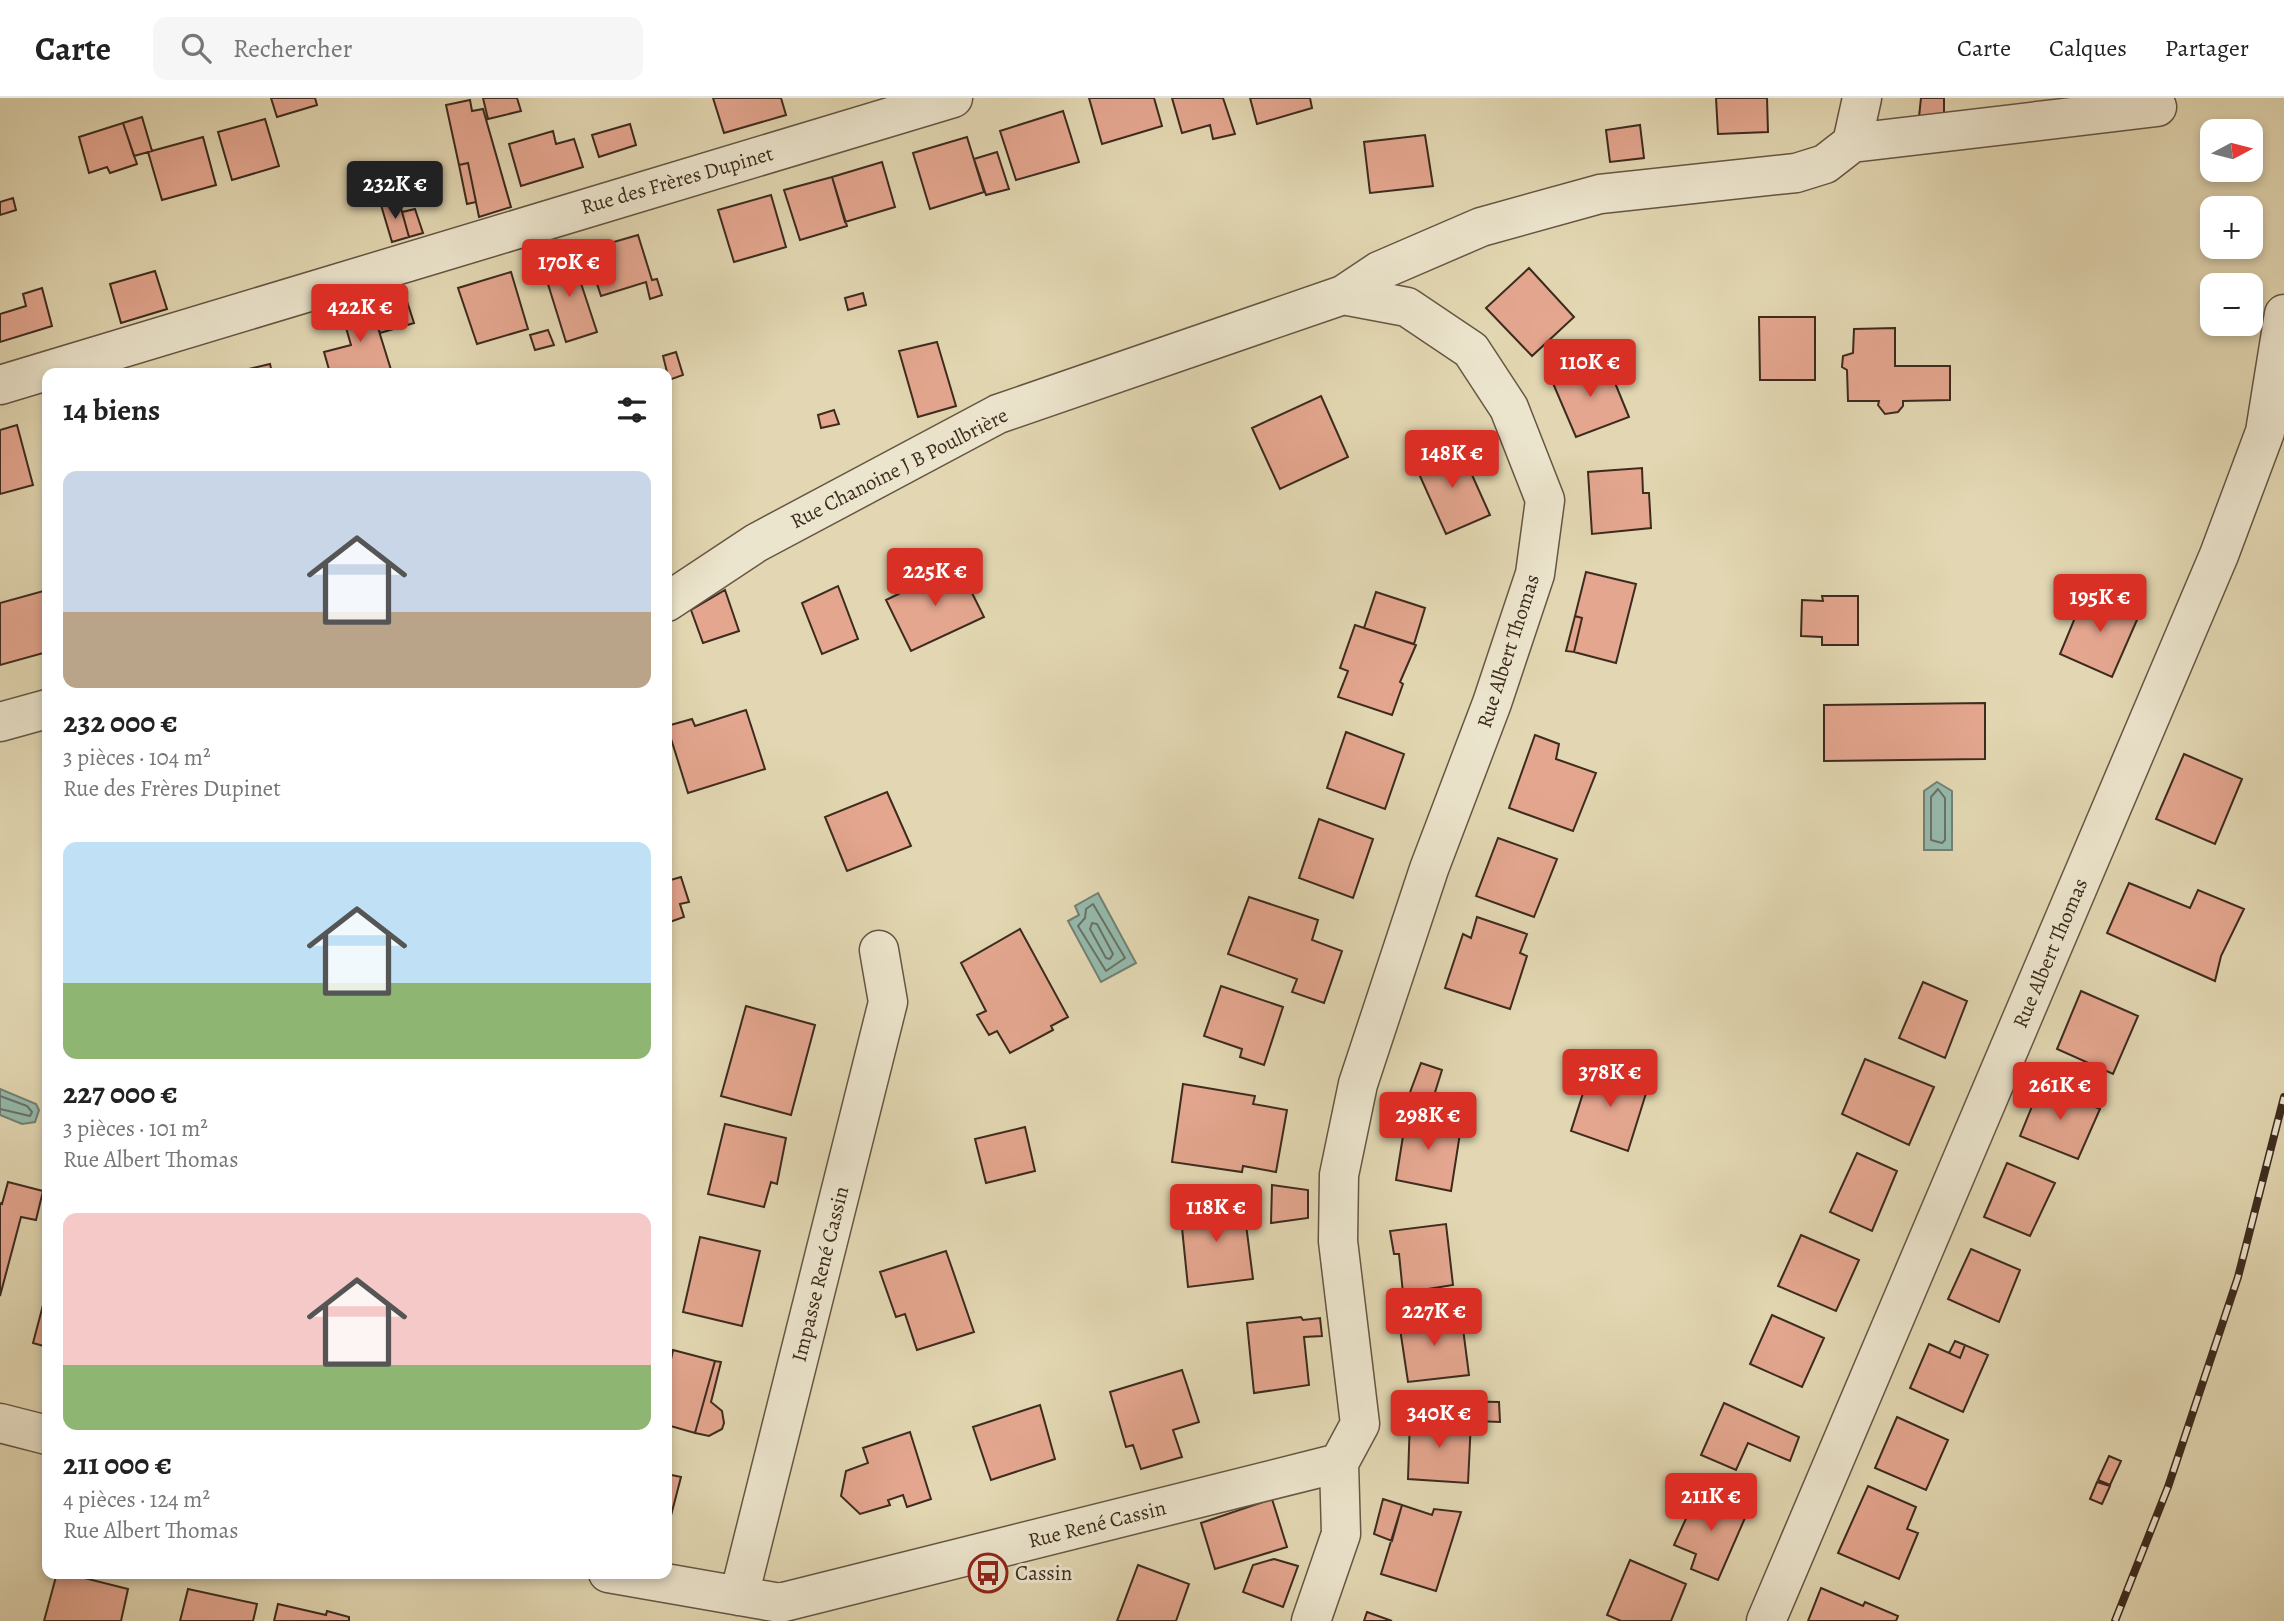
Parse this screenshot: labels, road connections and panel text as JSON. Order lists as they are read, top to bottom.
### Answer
{
  "streets": {
    "street": [
      "Rue des Frères Dupinet",
      "Rue Chanoine J B Poulbrière",
      "Rue Albert Thomas",
      "Impasse René Cassin",
      "Rue René Cassin"
    ]
  },
  "crossings": [
    ["Rue Chanoine J B Poulbrière", "Rue Albert Thomas"],
    ["Rue Albert Thomas", "Rue René Cassin"],
    ["Impasse René Cassin", "Rue René Cassin"]
  ],
  "places": {
    "bus stop": ["Cassin"]
  },
  "north": "right",
  "page": {
    "header": "Carte",
    "search": "Rechercher",
    "nav": ["Carte", "Calques", "Partager"],
    "map_buttons": ["+", "−"],
    "price": [
      "232K €",
      "170K €",
      "422K €",
      "110K €",
      "148K €",
      "225K €",
      "195K €",
      "378K €",
      "261K €",
      "298K €",
      "118K €",
      "227K €",
      "340K €",
      "211K €"
    ],
    "heading": "14 biens",
    "list": [
      {
        "name": "232 000 €",
        "note": "3 pièces · 104 m² · Rue des Frères Dupinet"
      },
      {
        "name": "227 000 €",
        "note": "3 pièces · 101 m² · Rue Albert Thomas"
      },
      {
        "name": "211 000 €",
        "note": "4 pièces · 124 m² · Rue Albert Thomas"
      }
    ]
  }
}
